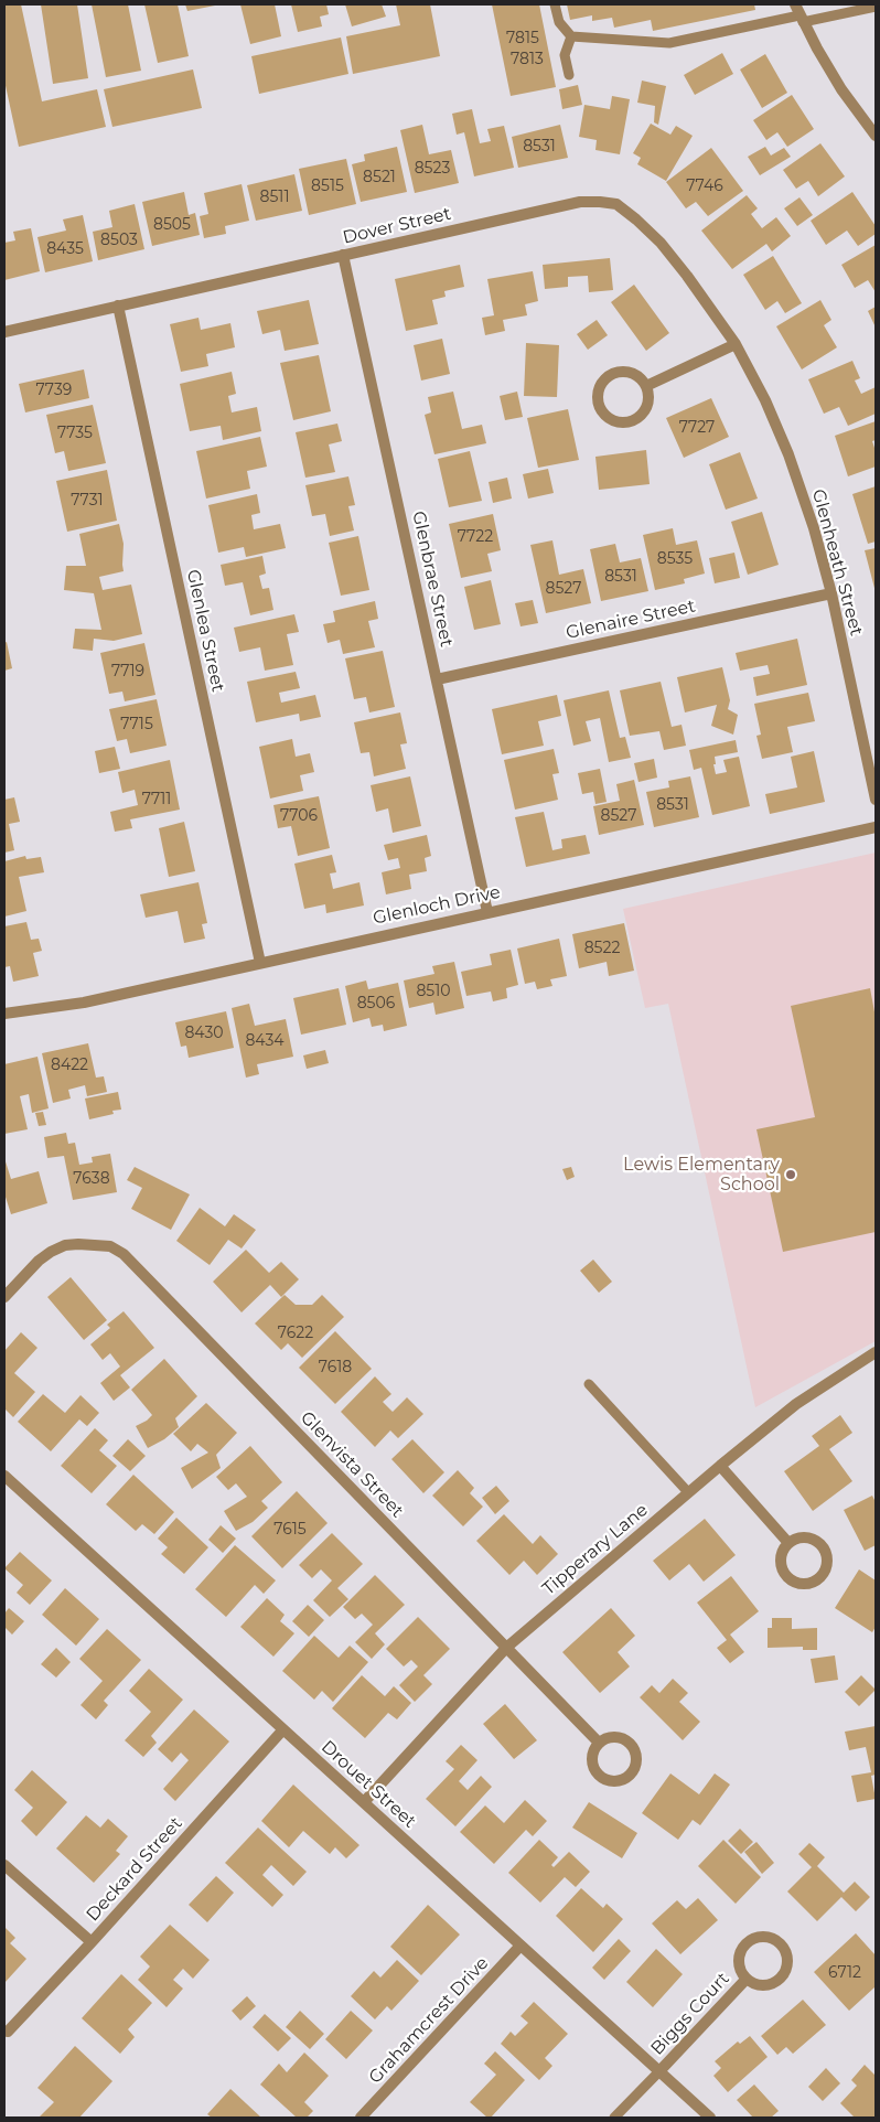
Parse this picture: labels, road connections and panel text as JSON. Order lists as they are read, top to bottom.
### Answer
{
  "streets": {
    "street": [
      "Dover Street",
      "Glenheath Street",
      "Glenbrae Street",
      "Glenaire Street",
      "Glenlea Street",
      "Glenloch Drive",
      "Glenvista Street",
      "Tipperary Lane",
      "Drouet Street",
      "Deckard Street",
      "Biggs Court",
      "Grahamcrest Drive"
    ]
  },
  "crossings": [
    ["Dover Street", "Glenheath Street"],
    ["Dover Street", "Glenbrae Street"],
    ["Dover Street", "Glenlea Street"],
    ["Glenheath Street", "Glenaire Street"],
    ["Glenbrae Street", "Glenaire Street"],
    ["Glenbrae Street", "Glenloch Drive"],
    ["Glenlea Street", "Glenloch Drive"],
    ["Glenvista Street", "Tipperary Lane"],
    ["Tipperary Lane", "Drouet Street"],
    ["Drouet Street", "Deckard Street"],
    ["Drouet Street", "Biggs Court"],
    ["Drouet Street", "Grahamcrest Drive"]
  ],
  "places": ["Lewis Elementary School"],
  "house_numbers": [
    "7815",
    "7813",
    "8531",
    "8523",
    "8521",
    "8515",
    "7746",
    "8511",
    "8505",
    "8503",
    "8435",
    "7739",
    "7727",
    "7735",
    "7731",
    "7722",
    "8535",
    "8531",
    "8527",
    "7719",
    "7715",
    "7711",
    "8531",
    "7706",
    "8527",
    "8522",
    "8510",
    "8506",
    "8430",
    "8434",
    "8422",
    "7638",
    "7622",
    "7618",
    "7615",
    "6712"
  ]
}
